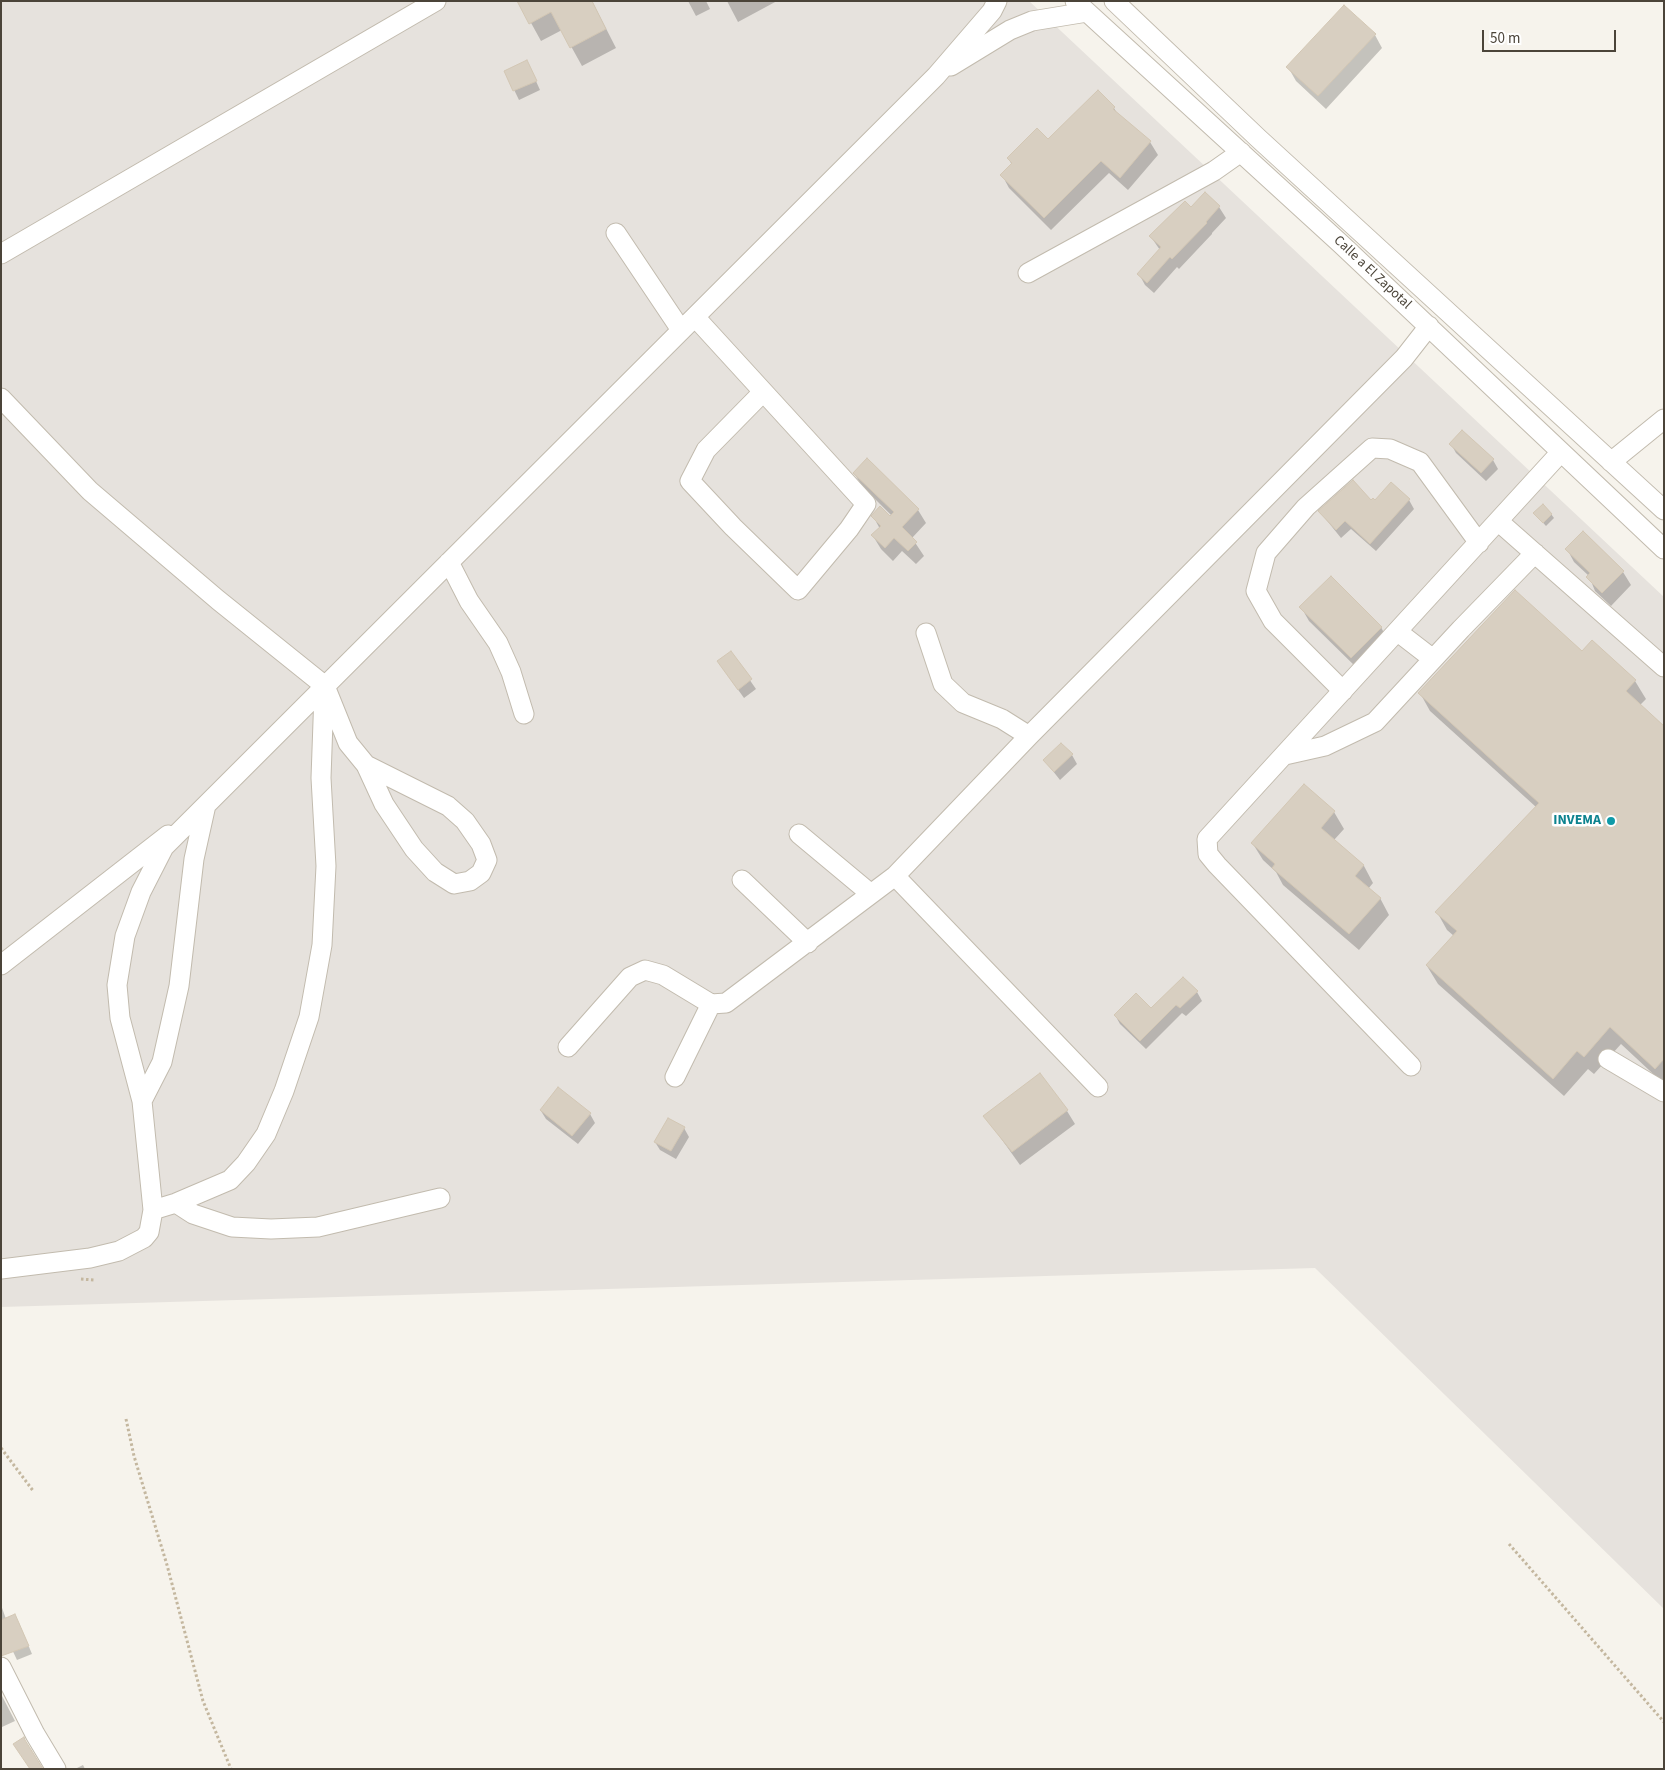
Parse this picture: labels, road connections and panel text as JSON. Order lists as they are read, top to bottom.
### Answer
{
  "streets": {
    "street": ["Calle a El Zapotal"]
  },
  "places": ["INVEMA"],
  "scale_bar": "50 m"
}
